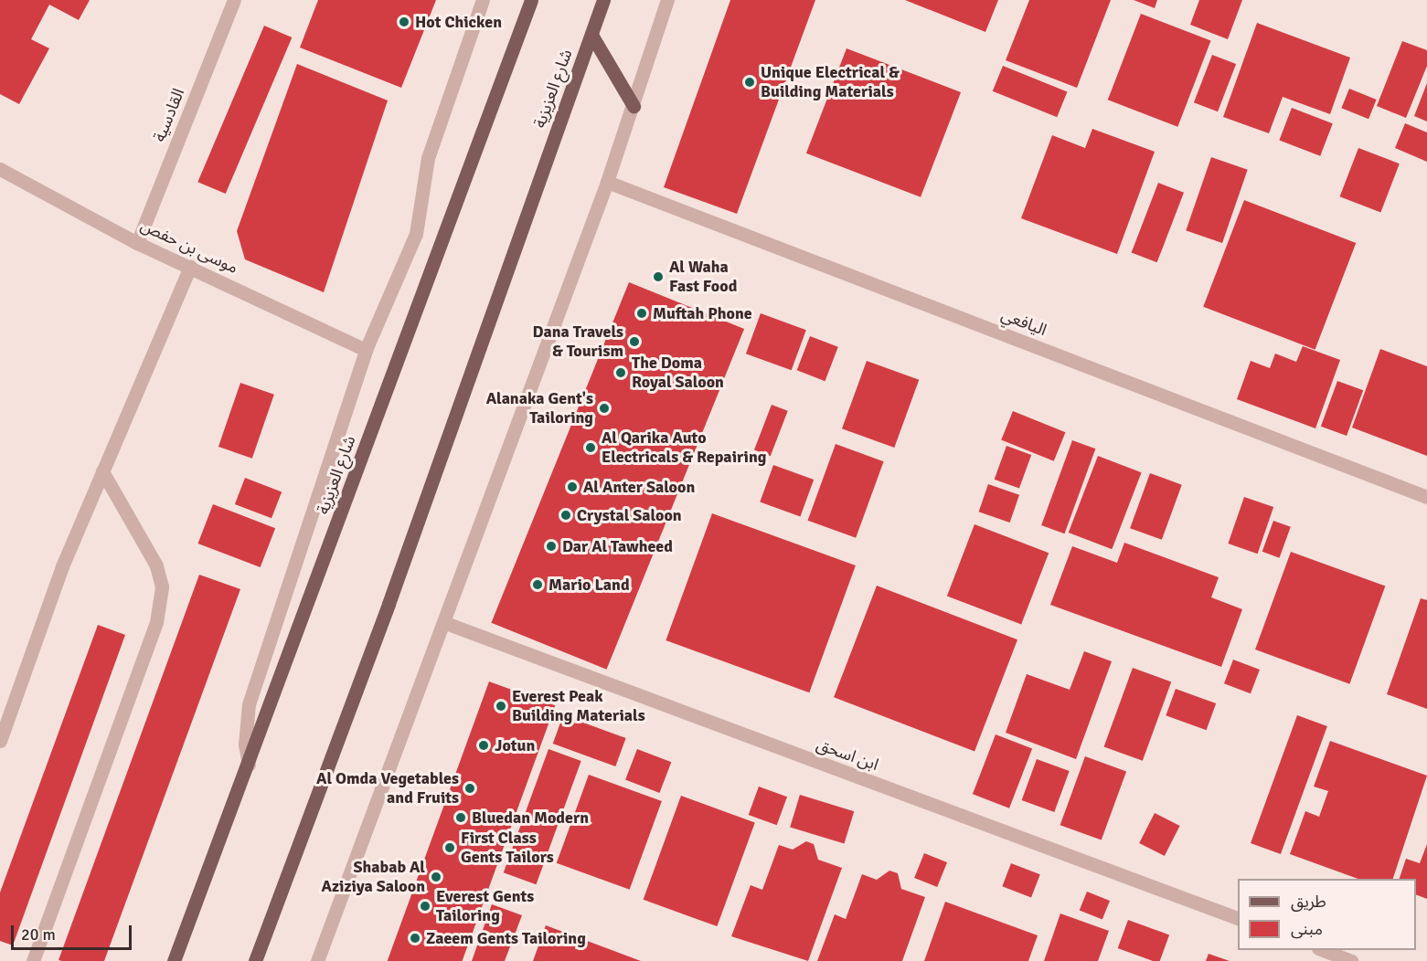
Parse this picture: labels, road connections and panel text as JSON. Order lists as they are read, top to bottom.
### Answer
{
  "streets": {
    "main road": ["شارع العزيزية"],
    "street": [
      "القادسية",
      "موسى بن حفص",
      "اليافعي",
      "ابن اسحق"
    ]
  },
  "crossings": [
    ["القادسية", "موسى بن حفص"]
  ],
  "places": [
    "Hot Chicken",
    "Unique Electrical & Building Materials",
    "Al Waha Fast Food",
    "Muftah Phone",
    "Dana Travels & Tourism",
    "The Doma Royal Saloon",
    "Alanaka Gent's Tailoring",
    "Al Qarika Auto Electricals & Repairing",
    "Al Anter Saloon",
    "Crystal Saloon",
    "Dar Al Tawheed",
    "Mario Land",
    "Everest Peak Building Materials",
    "Jotun",
    "Al Omda Vegetables and Fruits",
    "Bluedan Modern",
    "First Class Gents Tailors",
    "Shabab Al Aziziya Saloon",
    "Everest Gents Tailoring",
    "Zaeem Gents Tailoring"
  ],
  "legend": ["طريق", "مبنى"],
  "scale_bar": "20 m"
}
